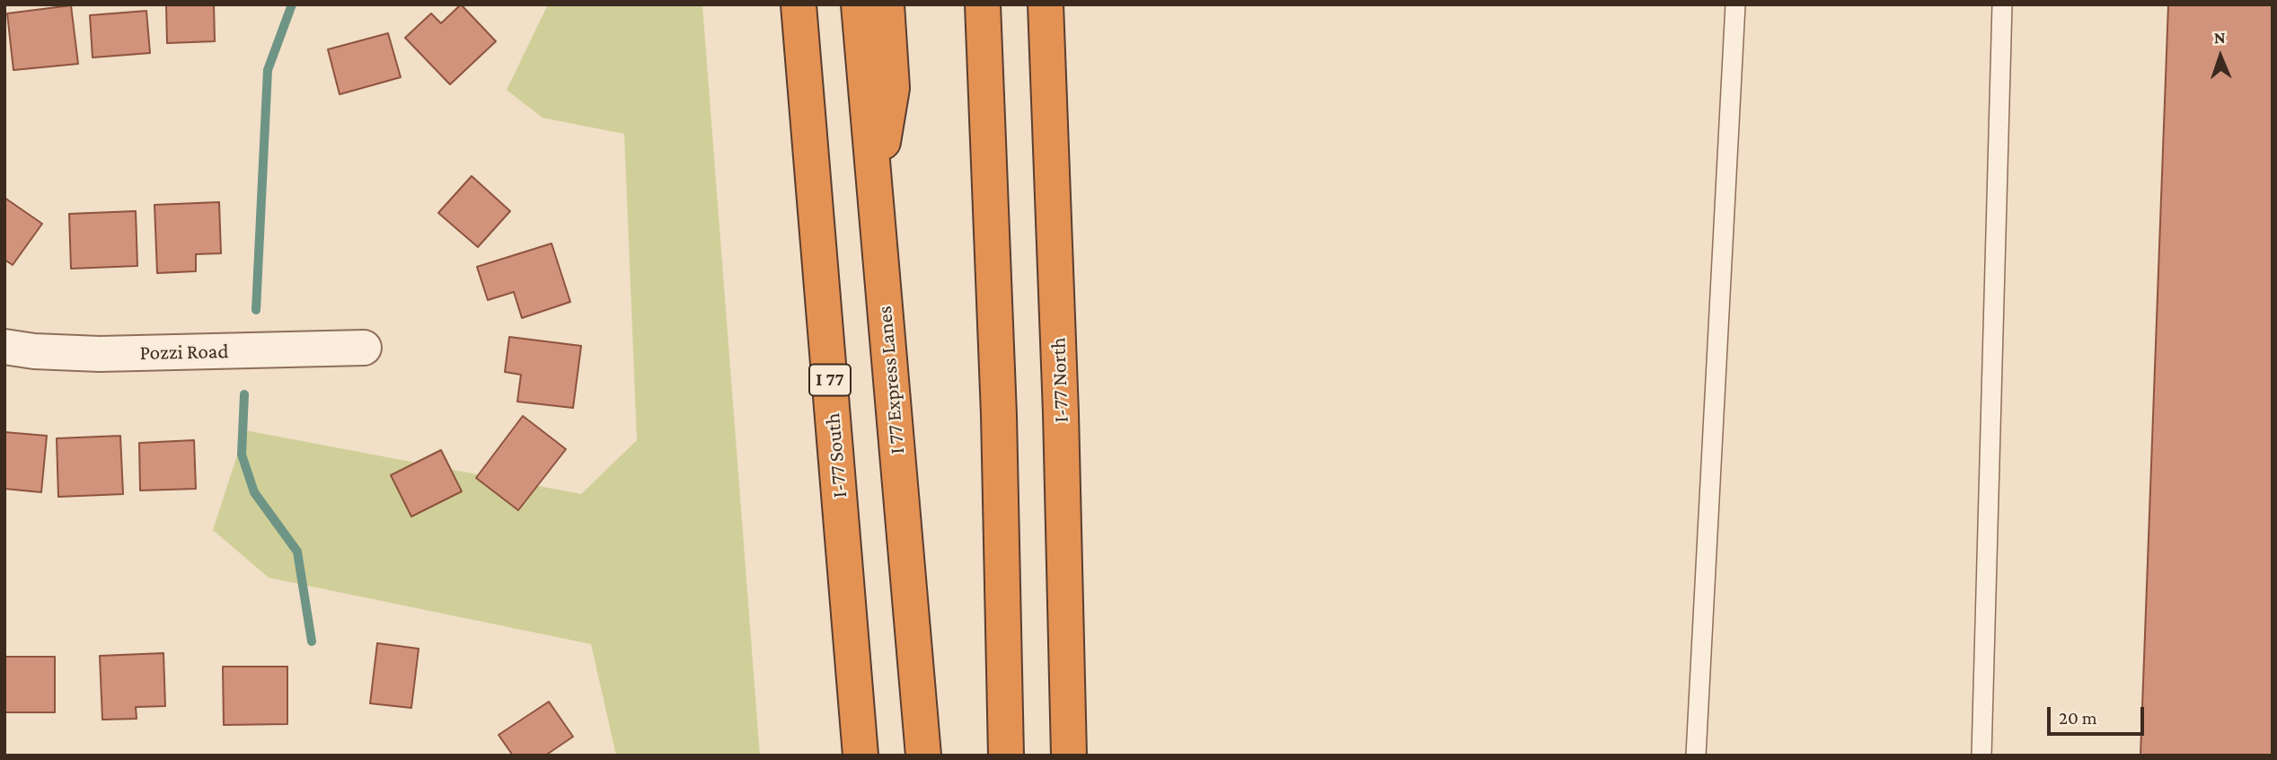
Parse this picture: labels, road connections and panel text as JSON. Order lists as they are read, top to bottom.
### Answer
{
  "streets": {
    "highway": [
      "I 77",
      "I 77 Express Lanes",
      "I-77 North",
      "I-77 South"
    ],
    "street": ["Pozzi Road"]
  },
  "scale_bar": "20 m",
  "north": "top"
}
